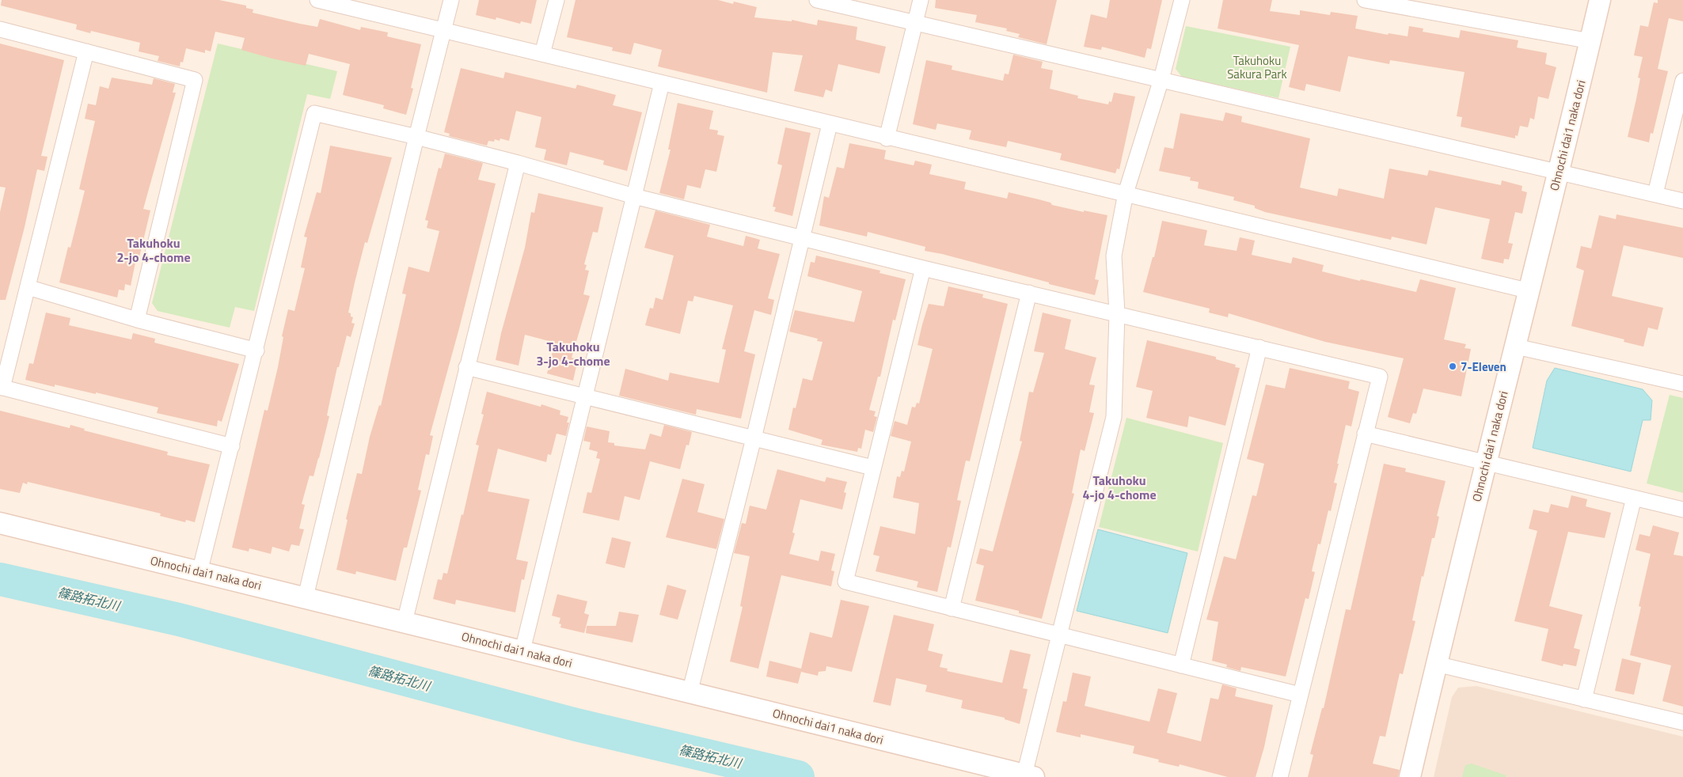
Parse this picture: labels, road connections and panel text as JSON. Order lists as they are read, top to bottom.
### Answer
{
  "streets": {
    "street": ["Ohnochi dai1 naka dori"]
  },
  "districts": ["Takuhoku 2-jo 4-chome", "Takuhoku 3-jo 4-chome", "Takuhoku 4-jo 4-chome"],
  "water": ["篠路拓北川"],
  "parks": ["Takuhoku Sakura Park"],
  "places": ["7-Eleven"]
}
